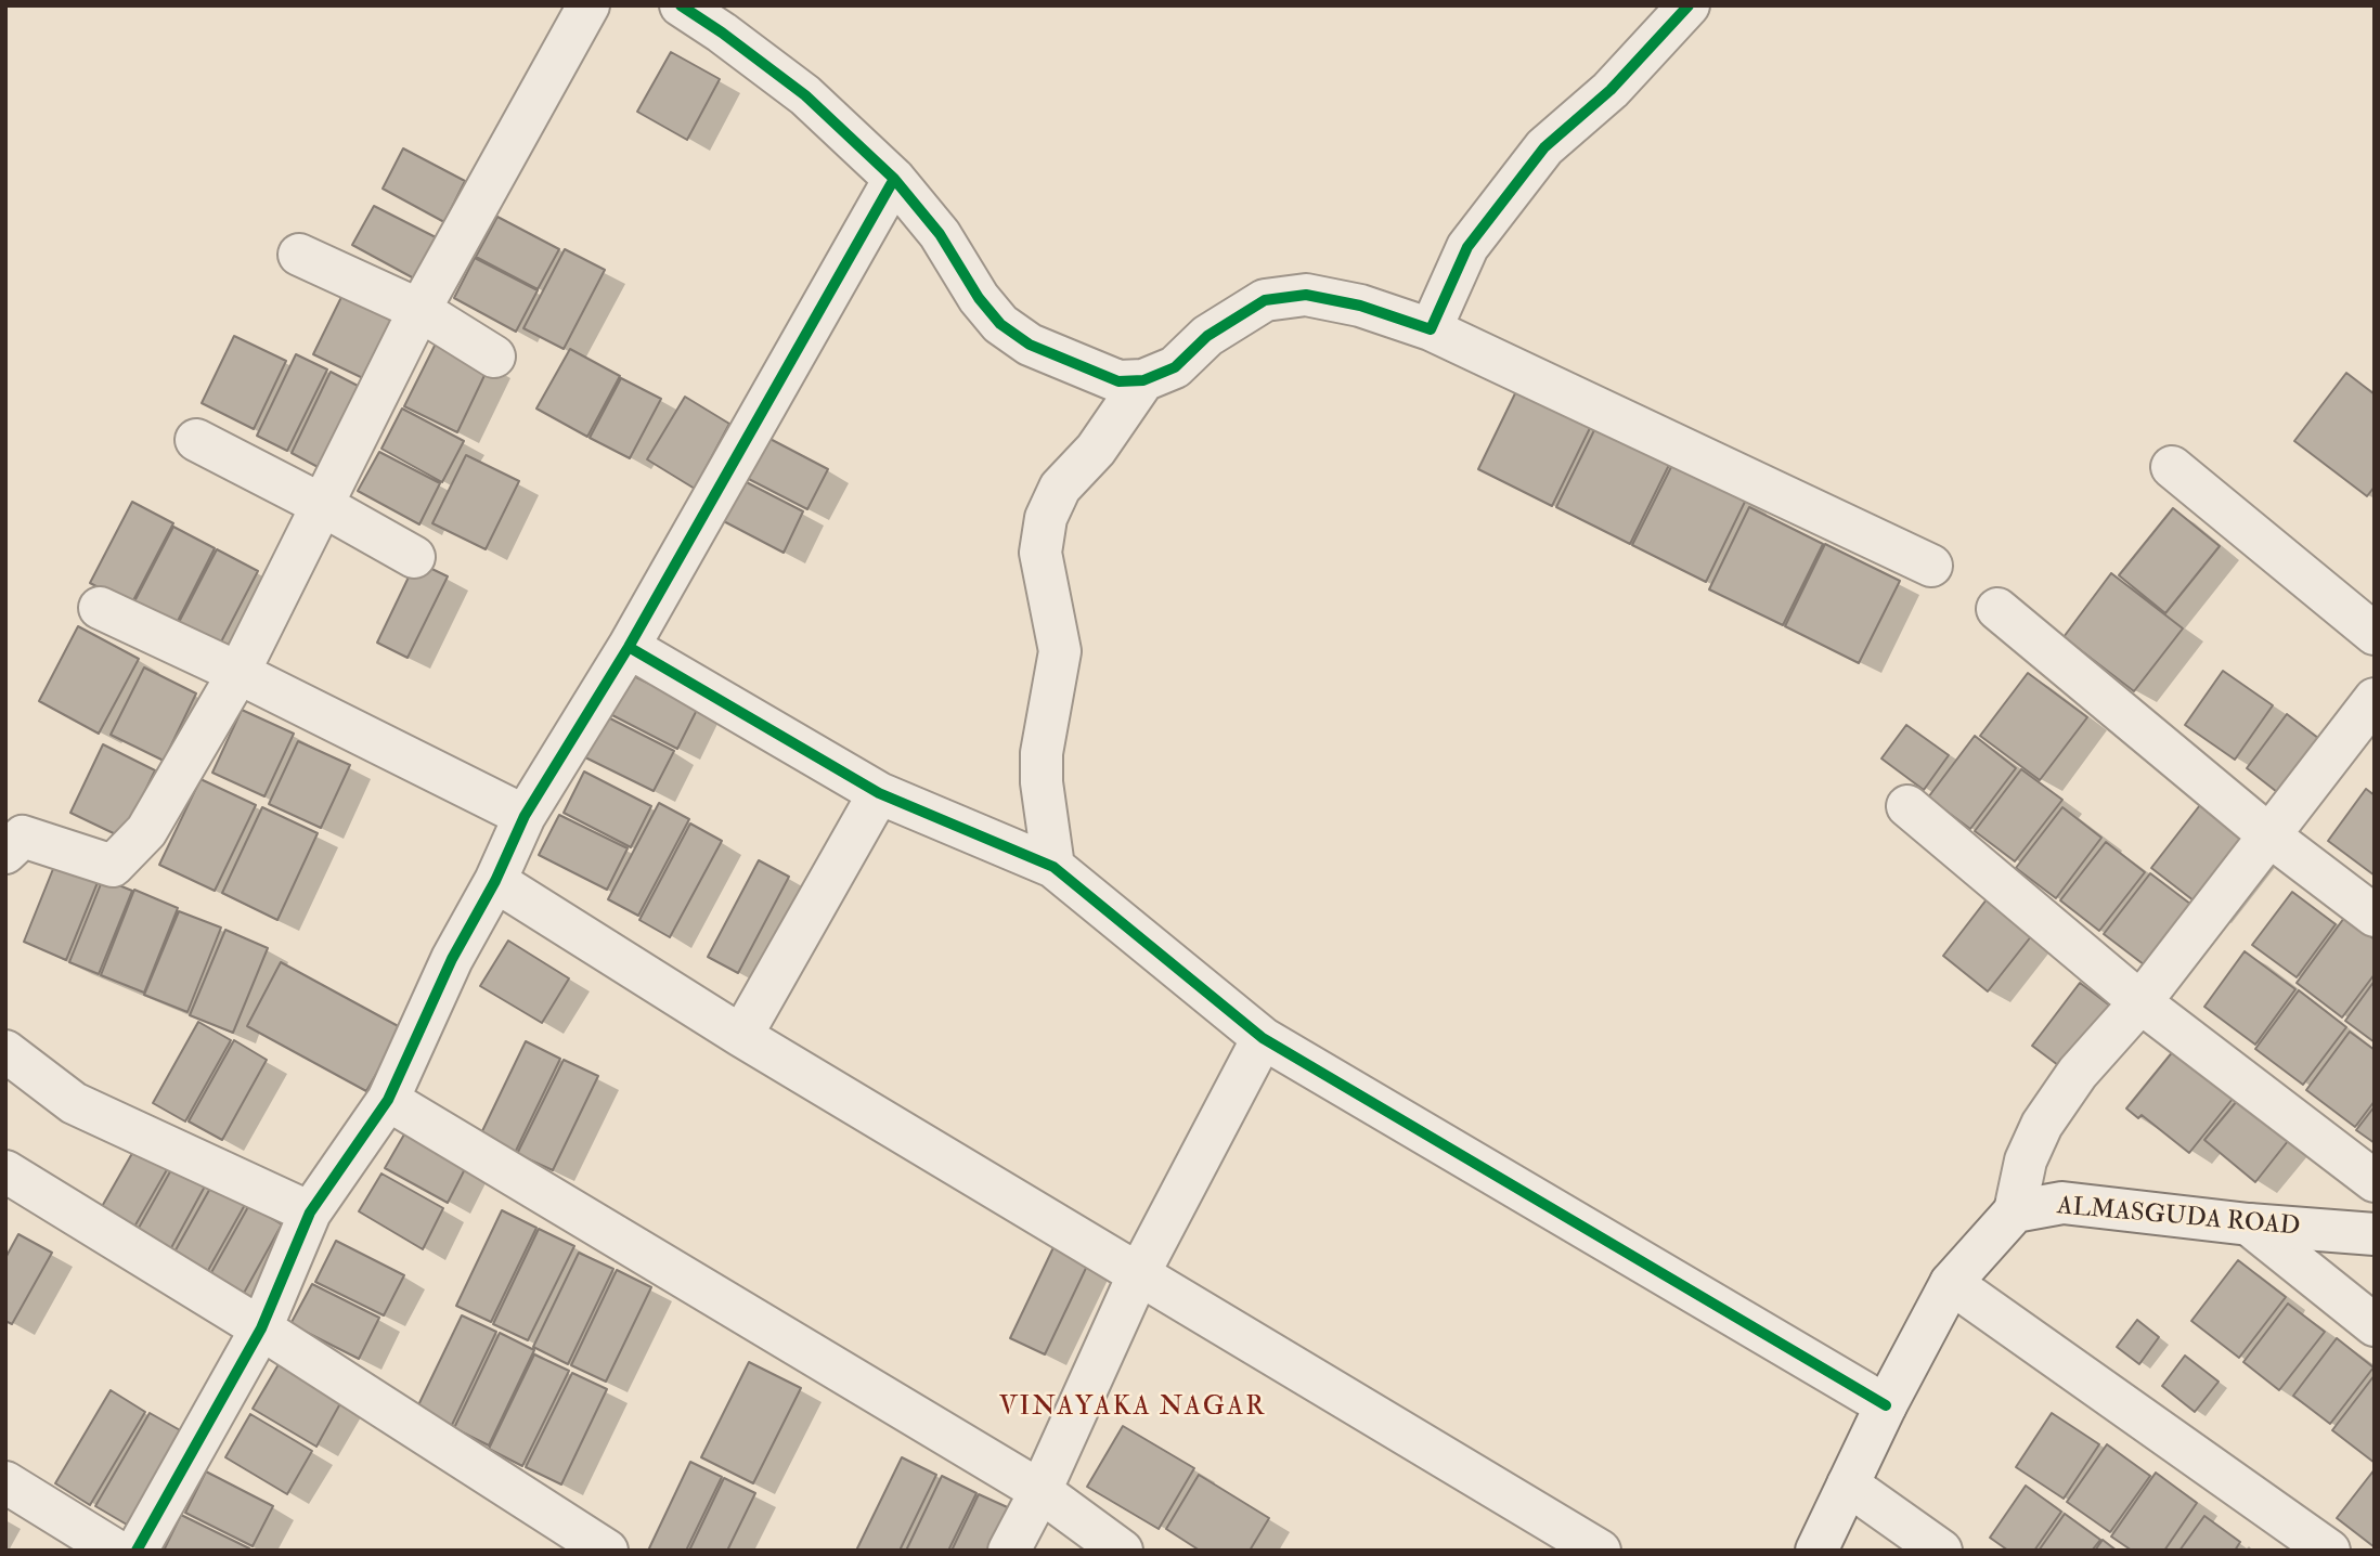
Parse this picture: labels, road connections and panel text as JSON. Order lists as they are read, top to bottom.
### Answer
{
  "streets": {
    "street": ["ALMASGUDA ROAD"]
  },
  "districts": ["VINAYAKA NAGAR"]
}
